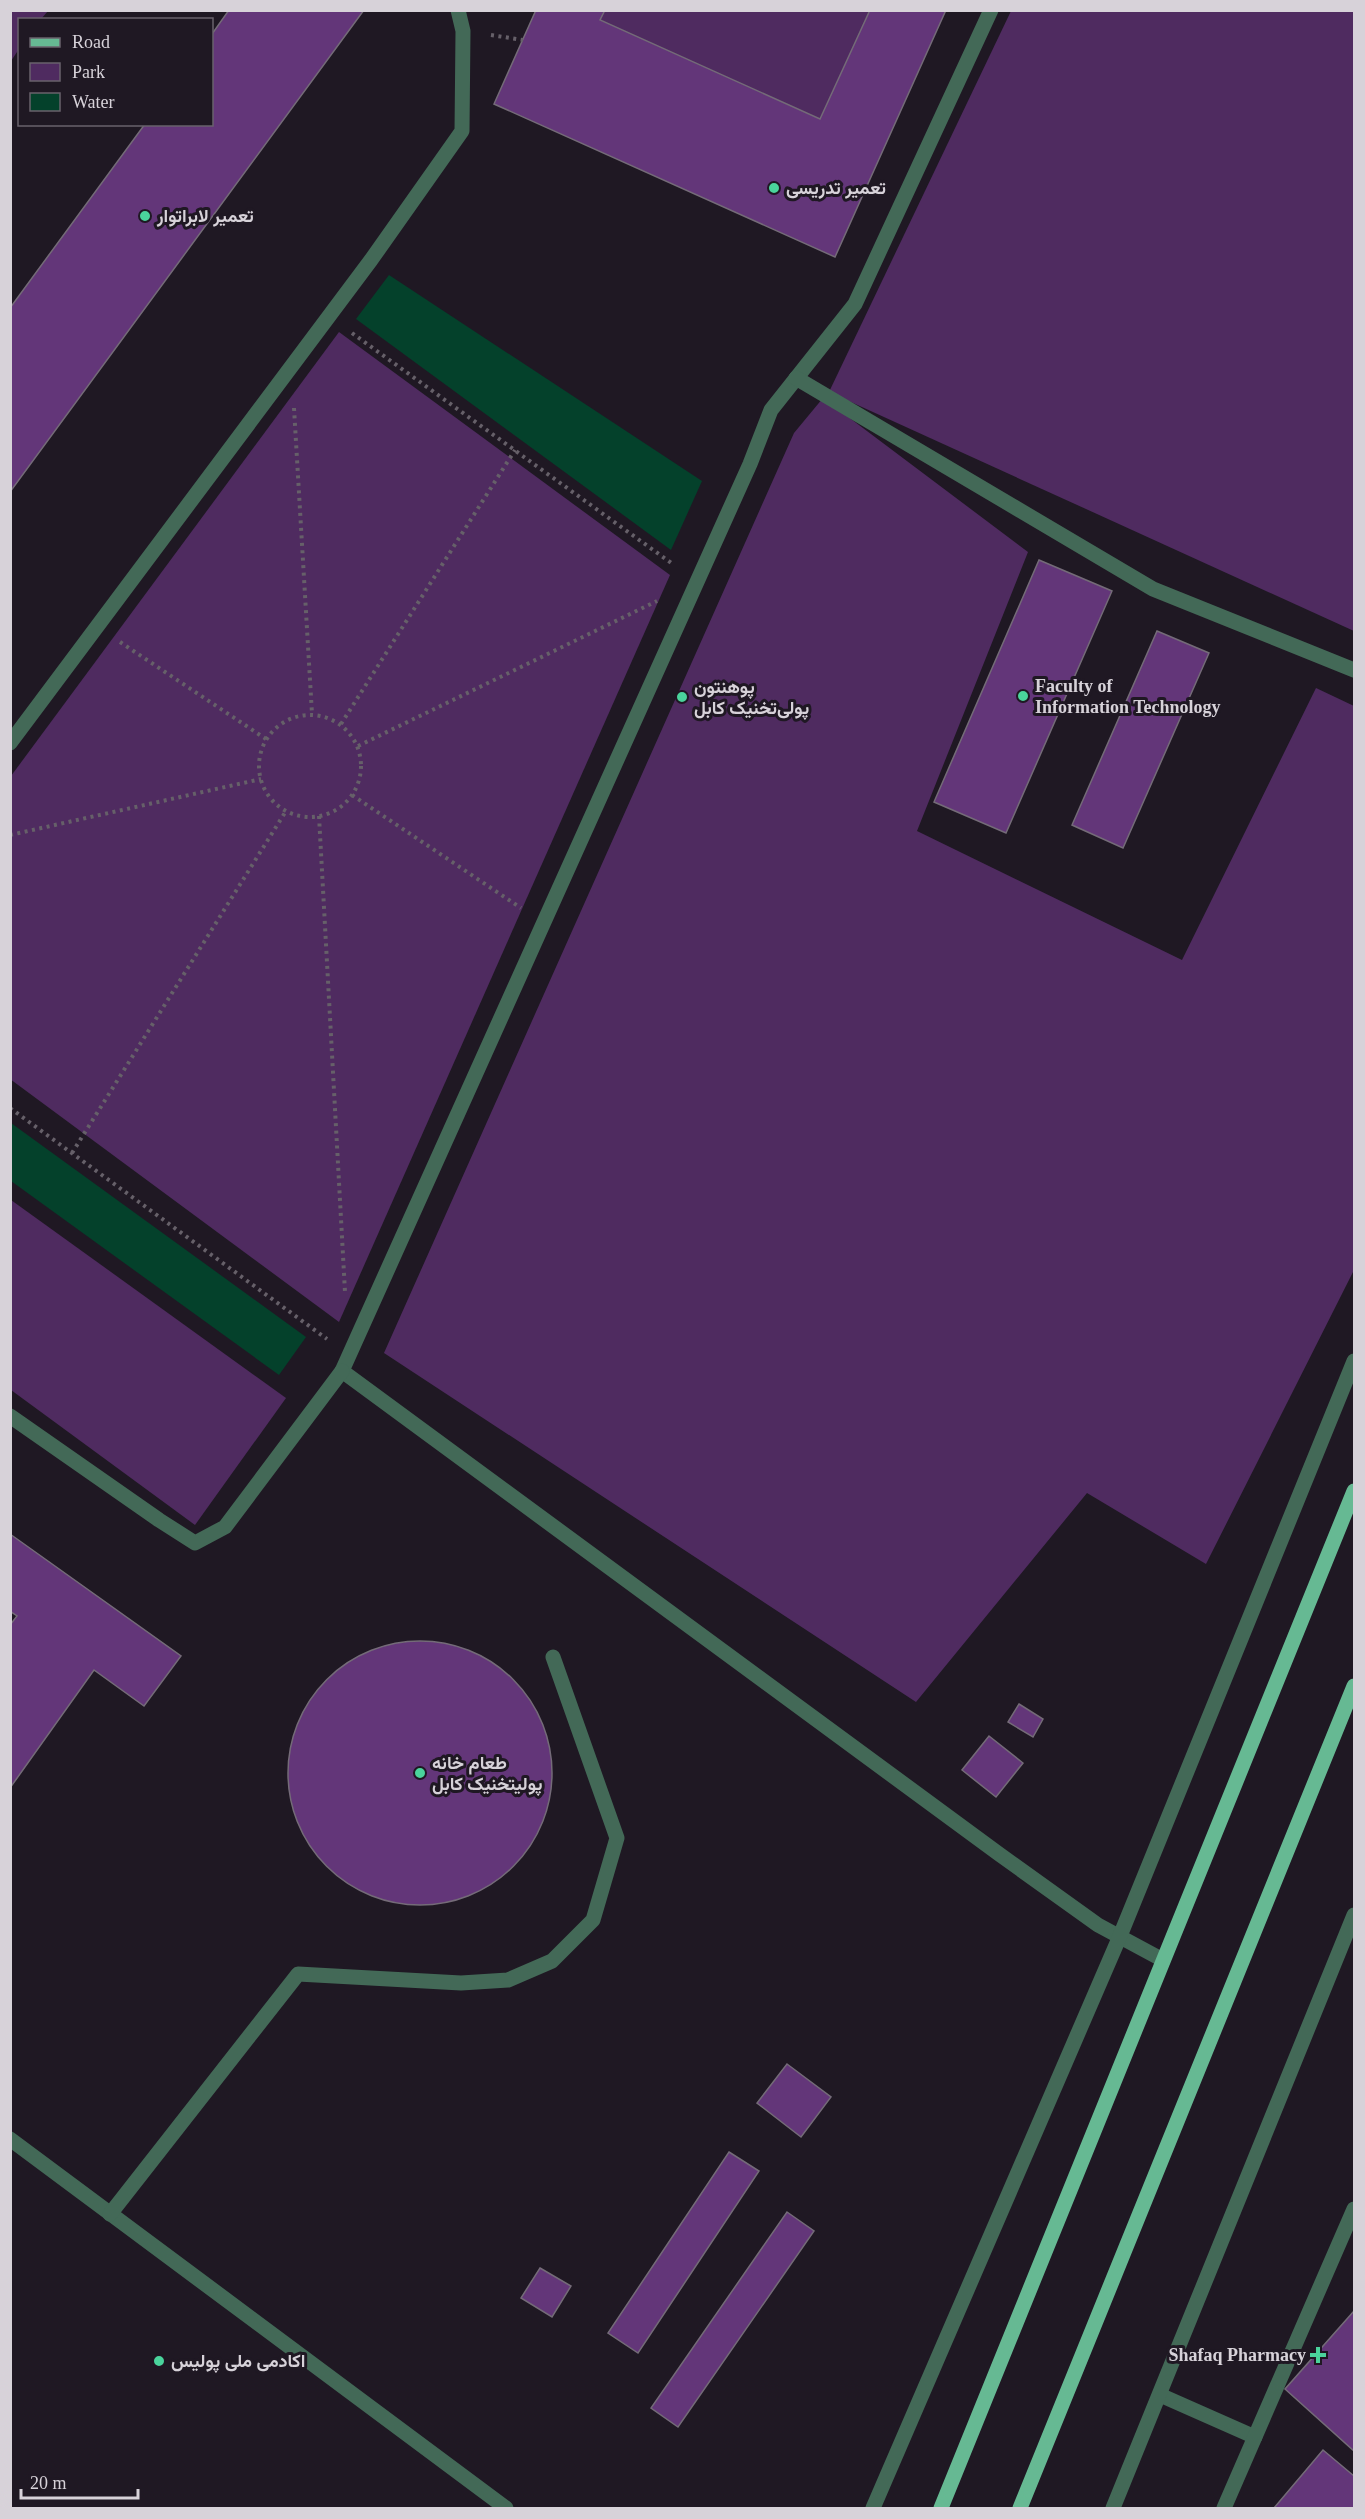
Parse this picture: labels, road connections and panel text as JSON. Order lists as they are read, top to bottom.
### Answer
{
  "places": {
    "other": [
      "تعمیر تدریسی",
      "تعمیر لابراتوار",
      "Faculty of Information Technology",
      "پوهنتون پولی‌تخنیک کابل",
      "طعام خانه پولیتخنیک کابل",
      "اکادمی ملی پولیس"
    ],
    "health": ["Shafaq Pharmacy"]
  },
  "legend": ["Road", "Park", "Water"],
  "scale_bar": "20 m"
}
